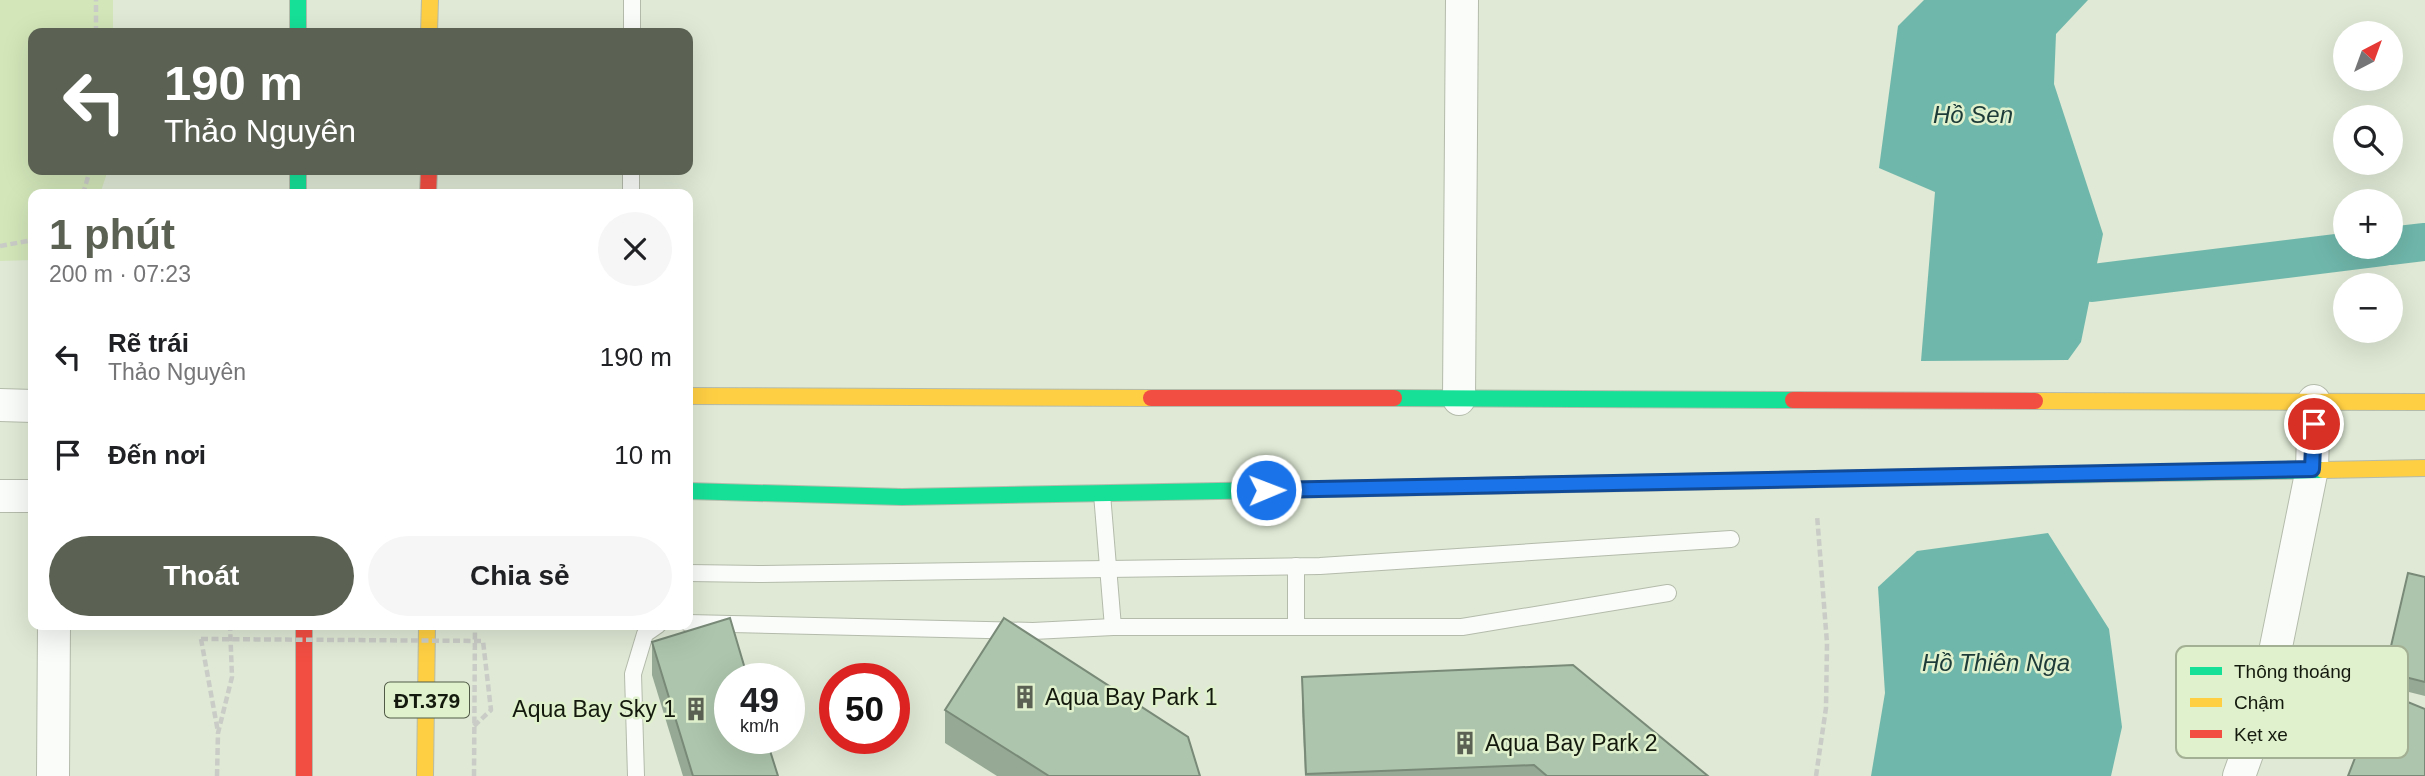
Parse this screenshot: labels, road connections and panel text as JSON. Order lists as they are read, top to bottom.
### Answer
{
  "streets": {
    "main road": ["ĐT.379"]
  },
  "water": ["Hồ Sen", "Hồ Thiên Nga"],
  "places": {
    "building": ["Aqua Bay Park 1", "Aqua Bay Sky 1", "Aqua Bay Park 2"]
  },
  "legend": ["Thông thoáng", "Chậm", "Kẹt xe"],
  "north": "top right",
  "page": {
    "map_buttons": ["+", "−"],
    "turn": ["190 m", "Thảo Nguyên"],
    "heading": ["1 phút", "200 m · 07:23"],
    "list": [
      {
        "name": "Rẽ trái",
        "note": "Thảo Nguyên",
        "value": "190 m"
      },
      {
        "name": "Đến nơi",
        "value": "10 m"
      }
    ],
    "buttons": ["Thoát", "Chia sẻ"],
    "speed": "49 km/h",
    "limit": "50"
  }
}
